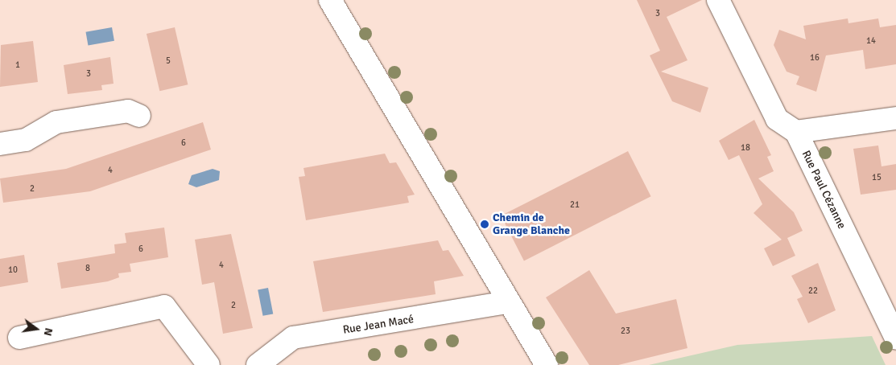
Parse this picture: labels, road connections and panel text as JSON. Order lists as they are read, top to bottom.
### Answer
{
  "streets": {
    "street": ["Rue Paul Cézanne", "Rue Jean Macé"]
  },
  "places": ["Chemin de Grange Blanche"],
  "house_numbers": [
    "3",
    "14",
    "16",
    "5",
    "1",
    "3",
    "6",
    "18",
    "4",
    "15",
    "2",
    "21",
    "6",
    "4",
    "8",
    "10",
    "22",
    "2",
    "23"
  ],
  "north": "right"
}
